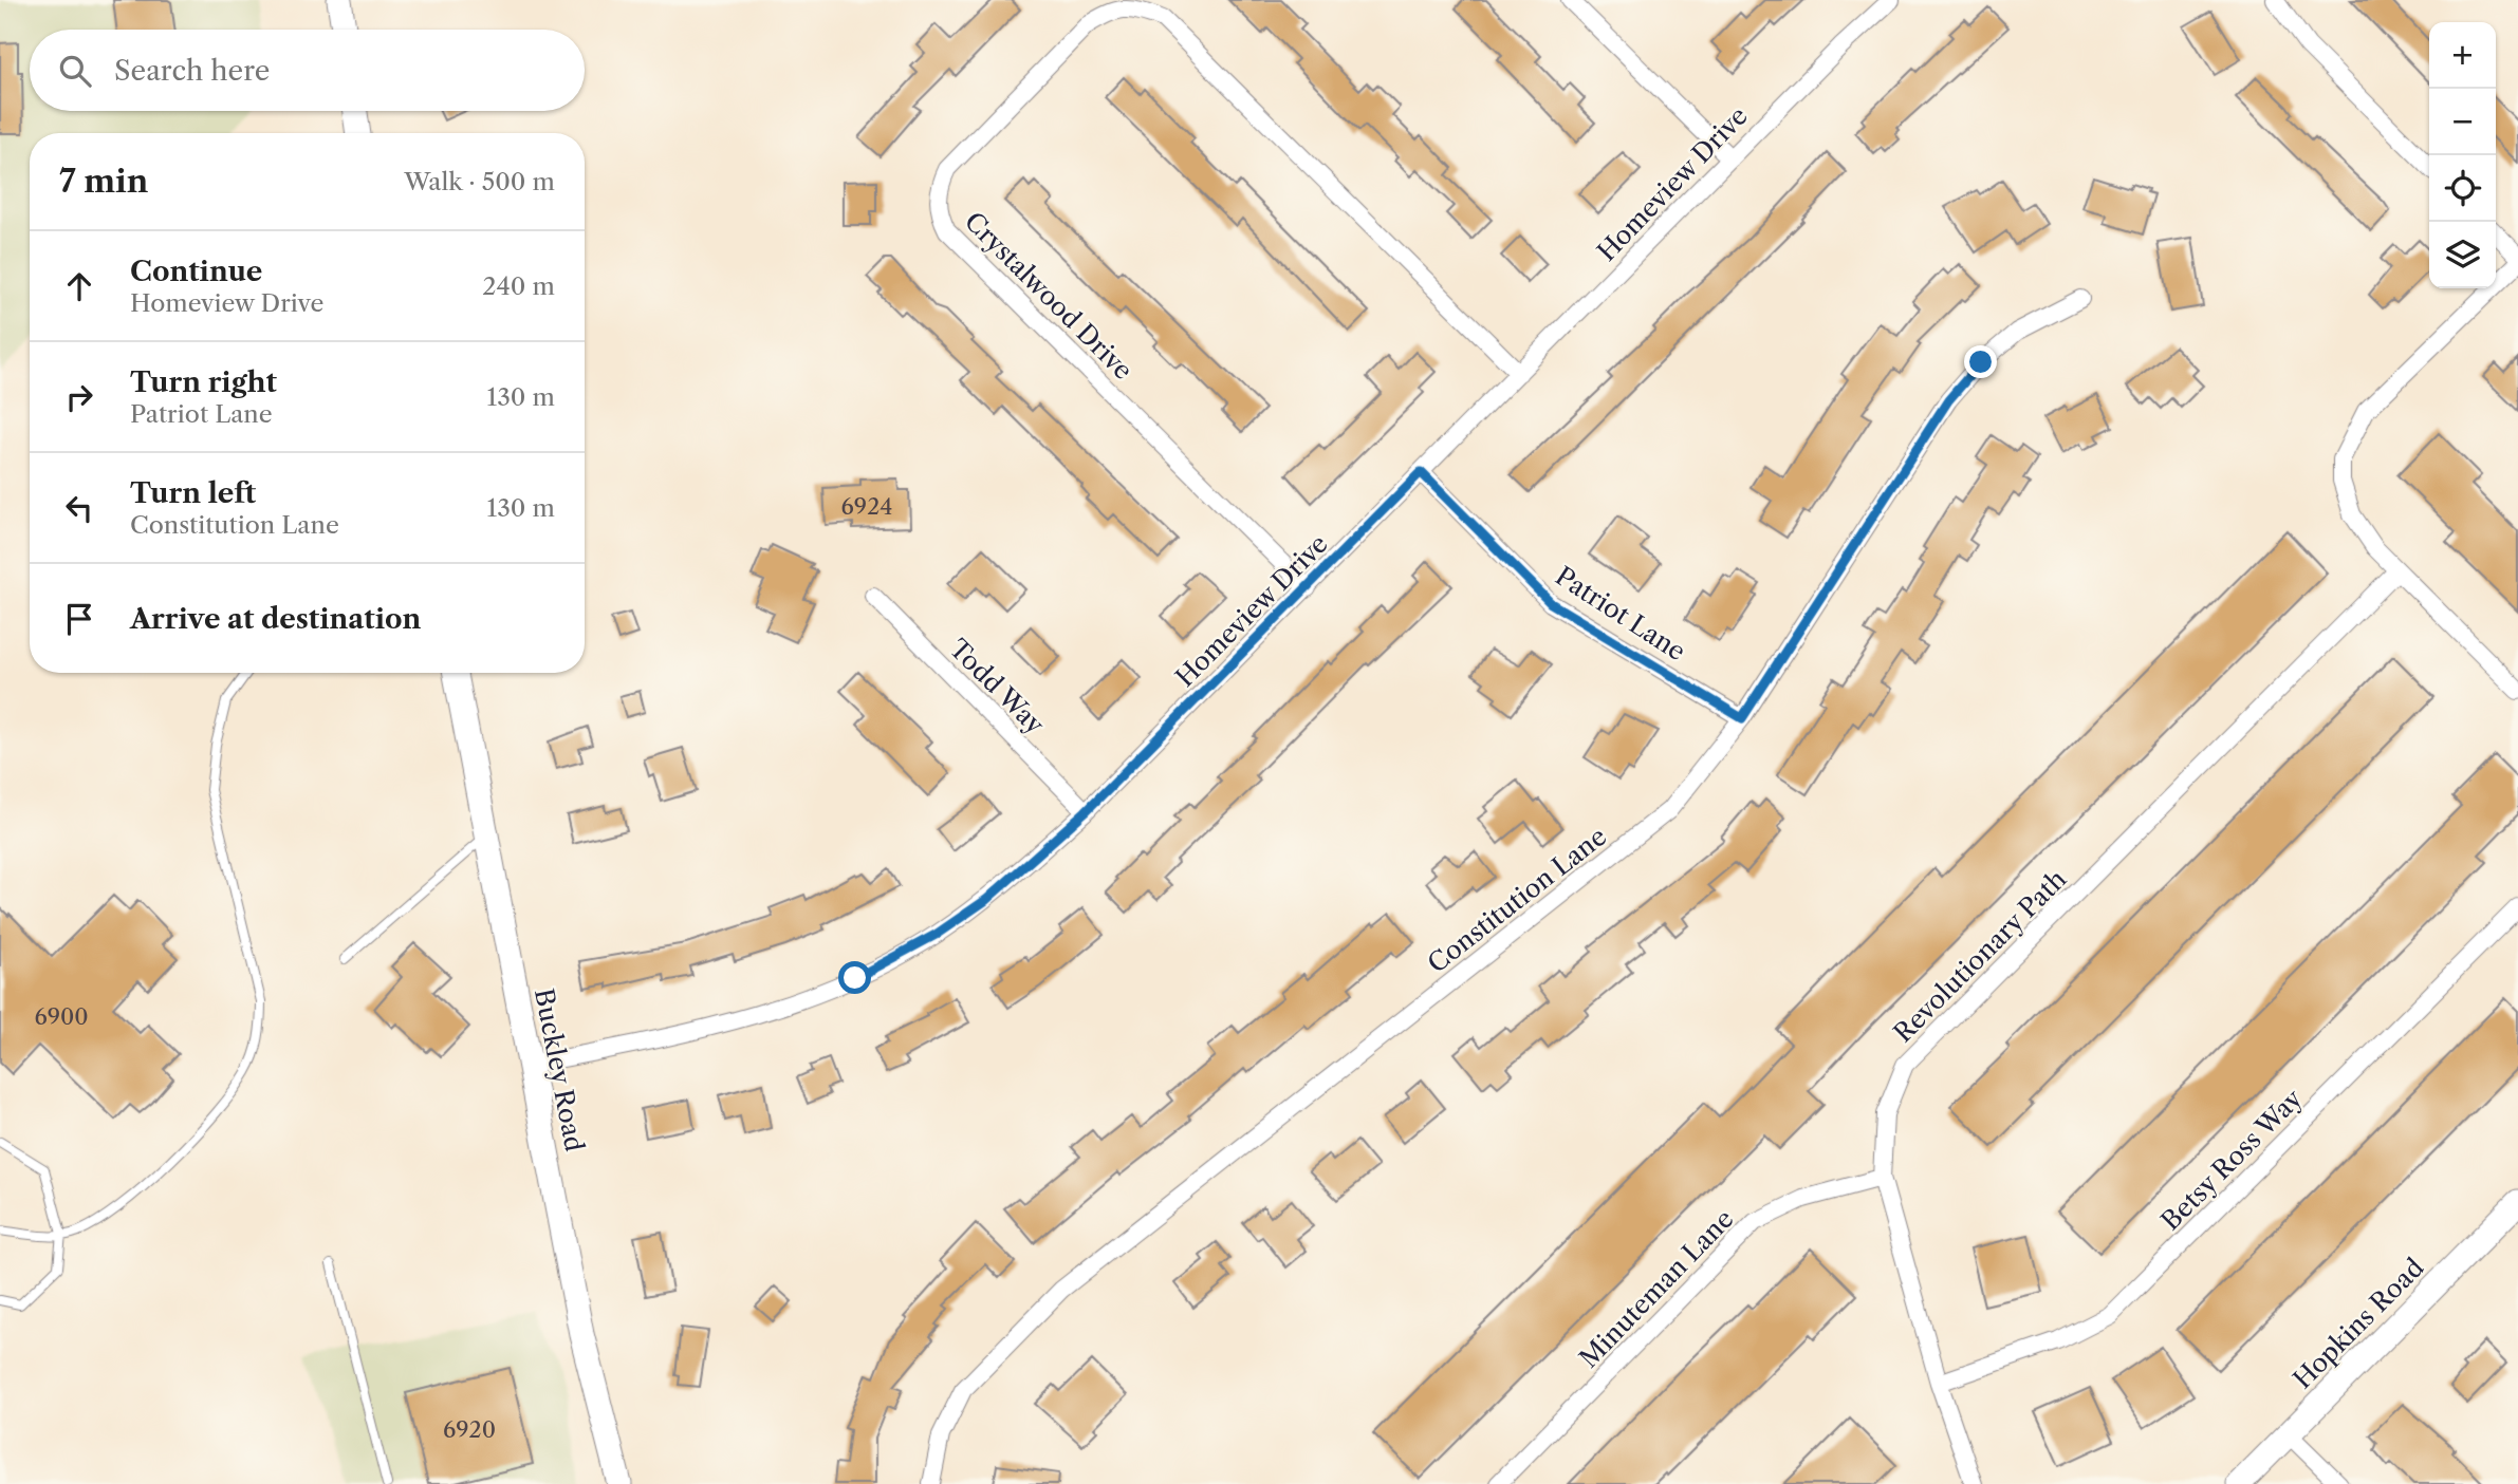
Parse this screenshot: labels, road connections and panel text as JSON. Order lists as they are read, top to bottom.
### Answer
{
  "streets": {
    "street": [
      "Homeview Drive",
      "Crystalwood Drive",
      "Patriot Lane",
      "Todd Way",
      "Constitution Lane",
      "Revolutionary Path",
      "Buckley Road",
      "Betsy Ross Way",
      "Minuteman Lane",
      "Hopkins Road"
    ]
  },
  "crossings": [
    ["Homeview Drive", "Crystalwood Drive"],
    ["Homeview Drive", "Patriot Lane"],
    ["Homeview Drive", "Todd Way"],
    ["Homeview Drive", "Buckley Road"],
    ["Patriot Lane", "Constitution Lane"],
    ["Revolutionary Path", "Betsy Ross Way"],
    ["Revolutionary Path", "Minuteman Lane"]
  ],
  "house_numbers": ["6924", "6900", "6920"],
  "page": {
    "map_buttons": ["+", "−"],
    "search": "Search here",
    "heading": ["7 min", "Walk · 500 m"],
    "list": [
      ["Continue", "Homeview Drive", "240 m"],
      ["Turn right", "Patriot Lane", "130 m"],
      ["Turn left", "Constitution Lane", "130 m"],
      "Arrive at destination"
    ]
  }
}
